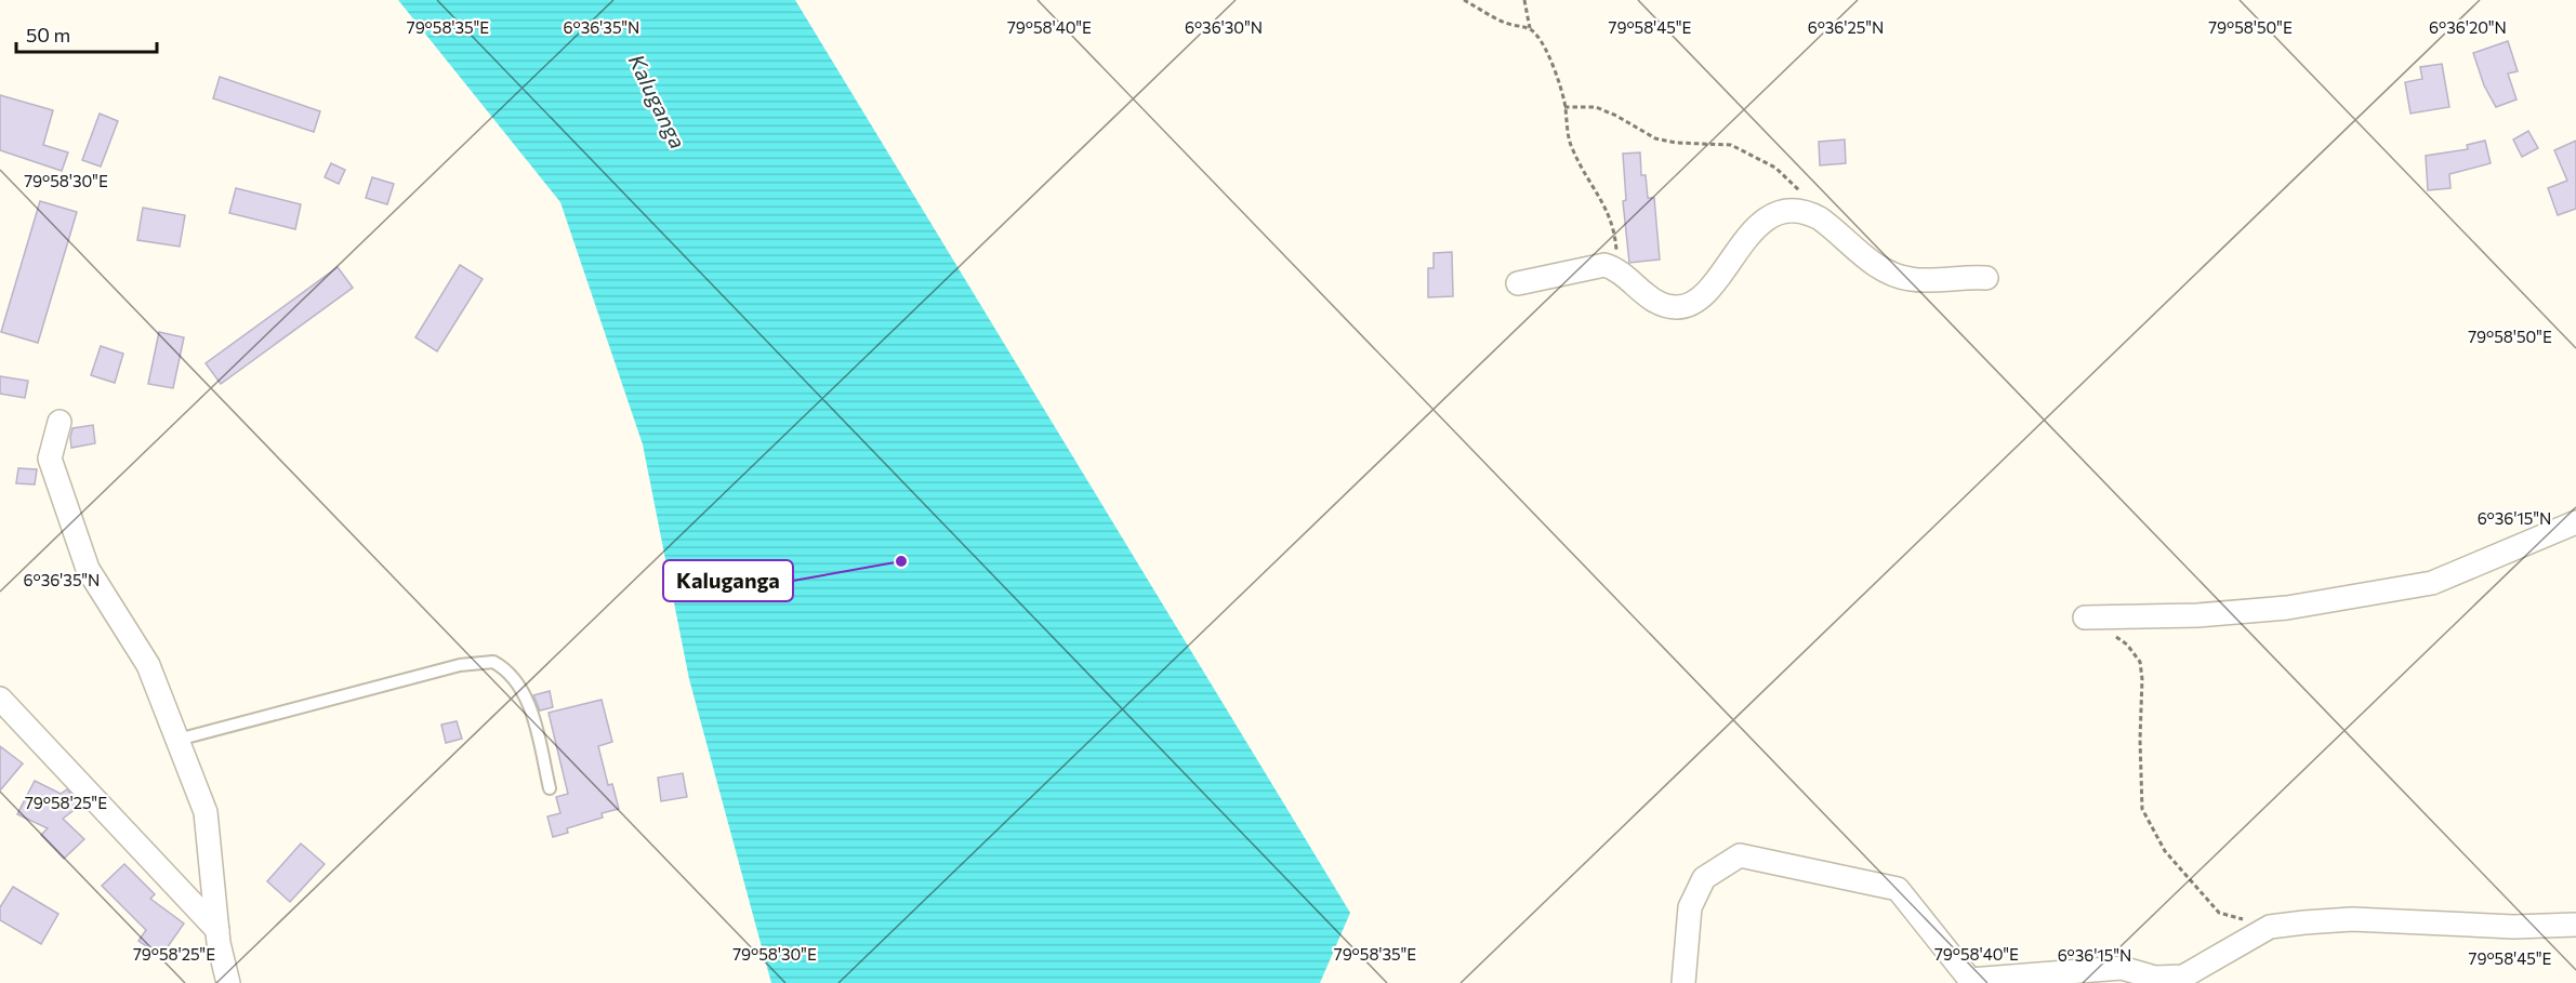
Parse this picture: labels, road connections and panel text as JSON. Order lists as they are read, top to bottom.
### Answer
{
  "water": ["Kaluganga"],
  "places": ["Kaluganga"],
  "scale_bar": "50 m",
  "coordinates": [
    "6°36'35\"N",
    "6°36'30\"N",
    "6°36'25\"N",
    "6°36'20\"N",
    "79°58'45\"E",
    "79°58'35\"E",
    "79°58'40\"E",
    "79°58'50\"E",
    "79°58'30\"E",
    "6°36'15\"N",
    "79°58'25\"E"
  ]
}
